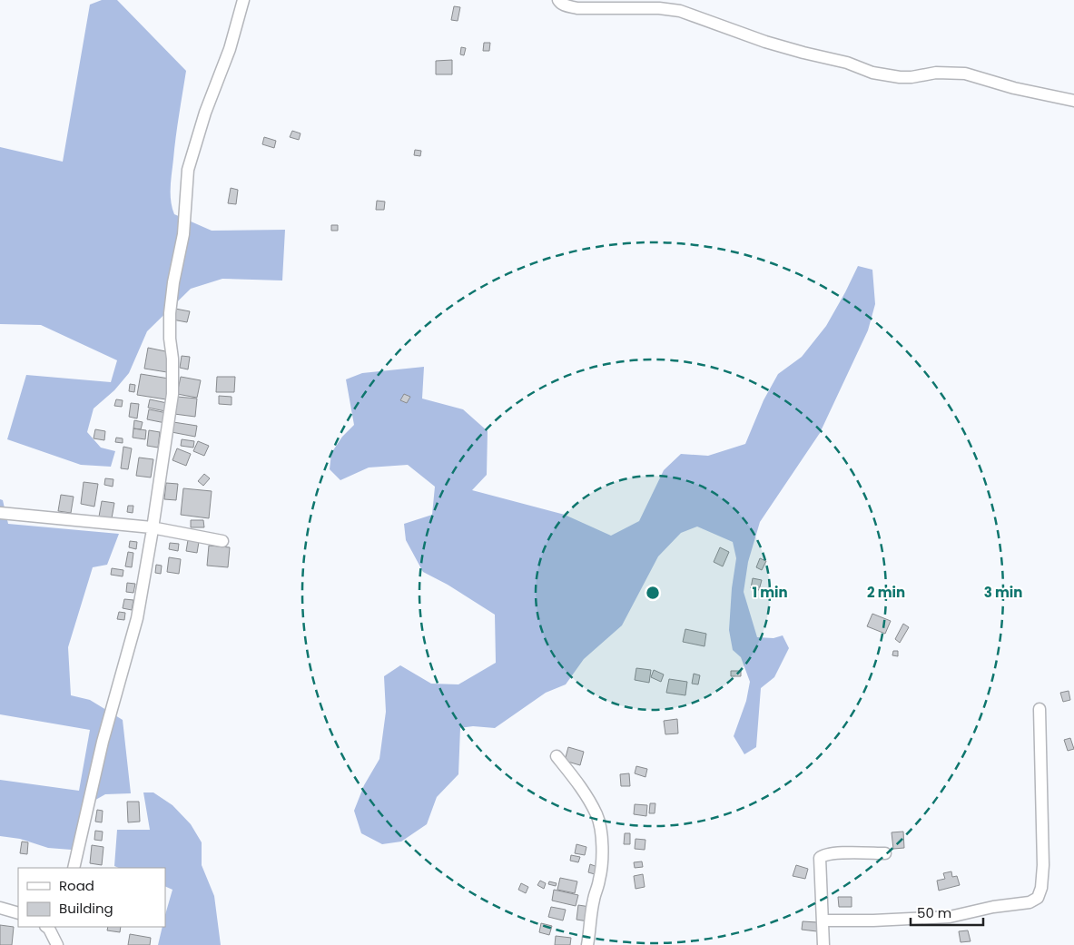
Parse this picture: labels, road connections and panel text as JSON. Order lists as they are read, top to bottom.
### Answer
{
  "legend": ["Road", "Building"],
  "scale_bar": "50 m",
  "rings": ["1 min", "2 min", "3 min"]
}
